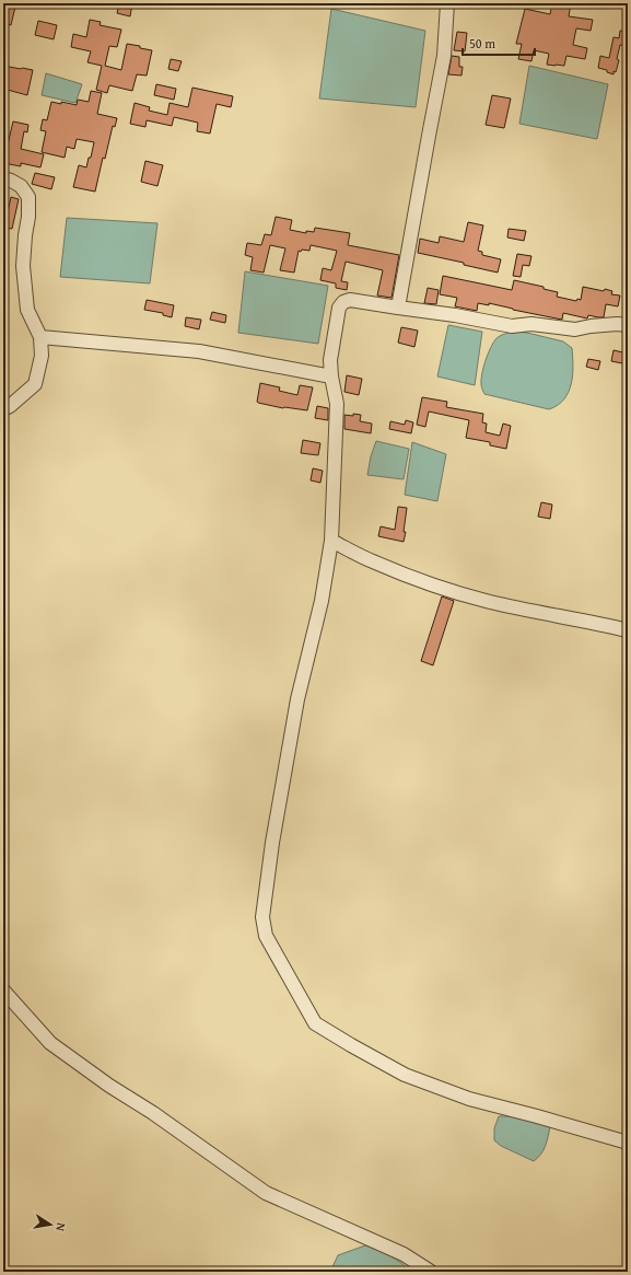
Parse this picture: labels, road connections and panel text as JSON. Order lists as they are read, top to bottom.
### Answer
{
  "scale_bar": "50 m",
  "north": "right"
}
